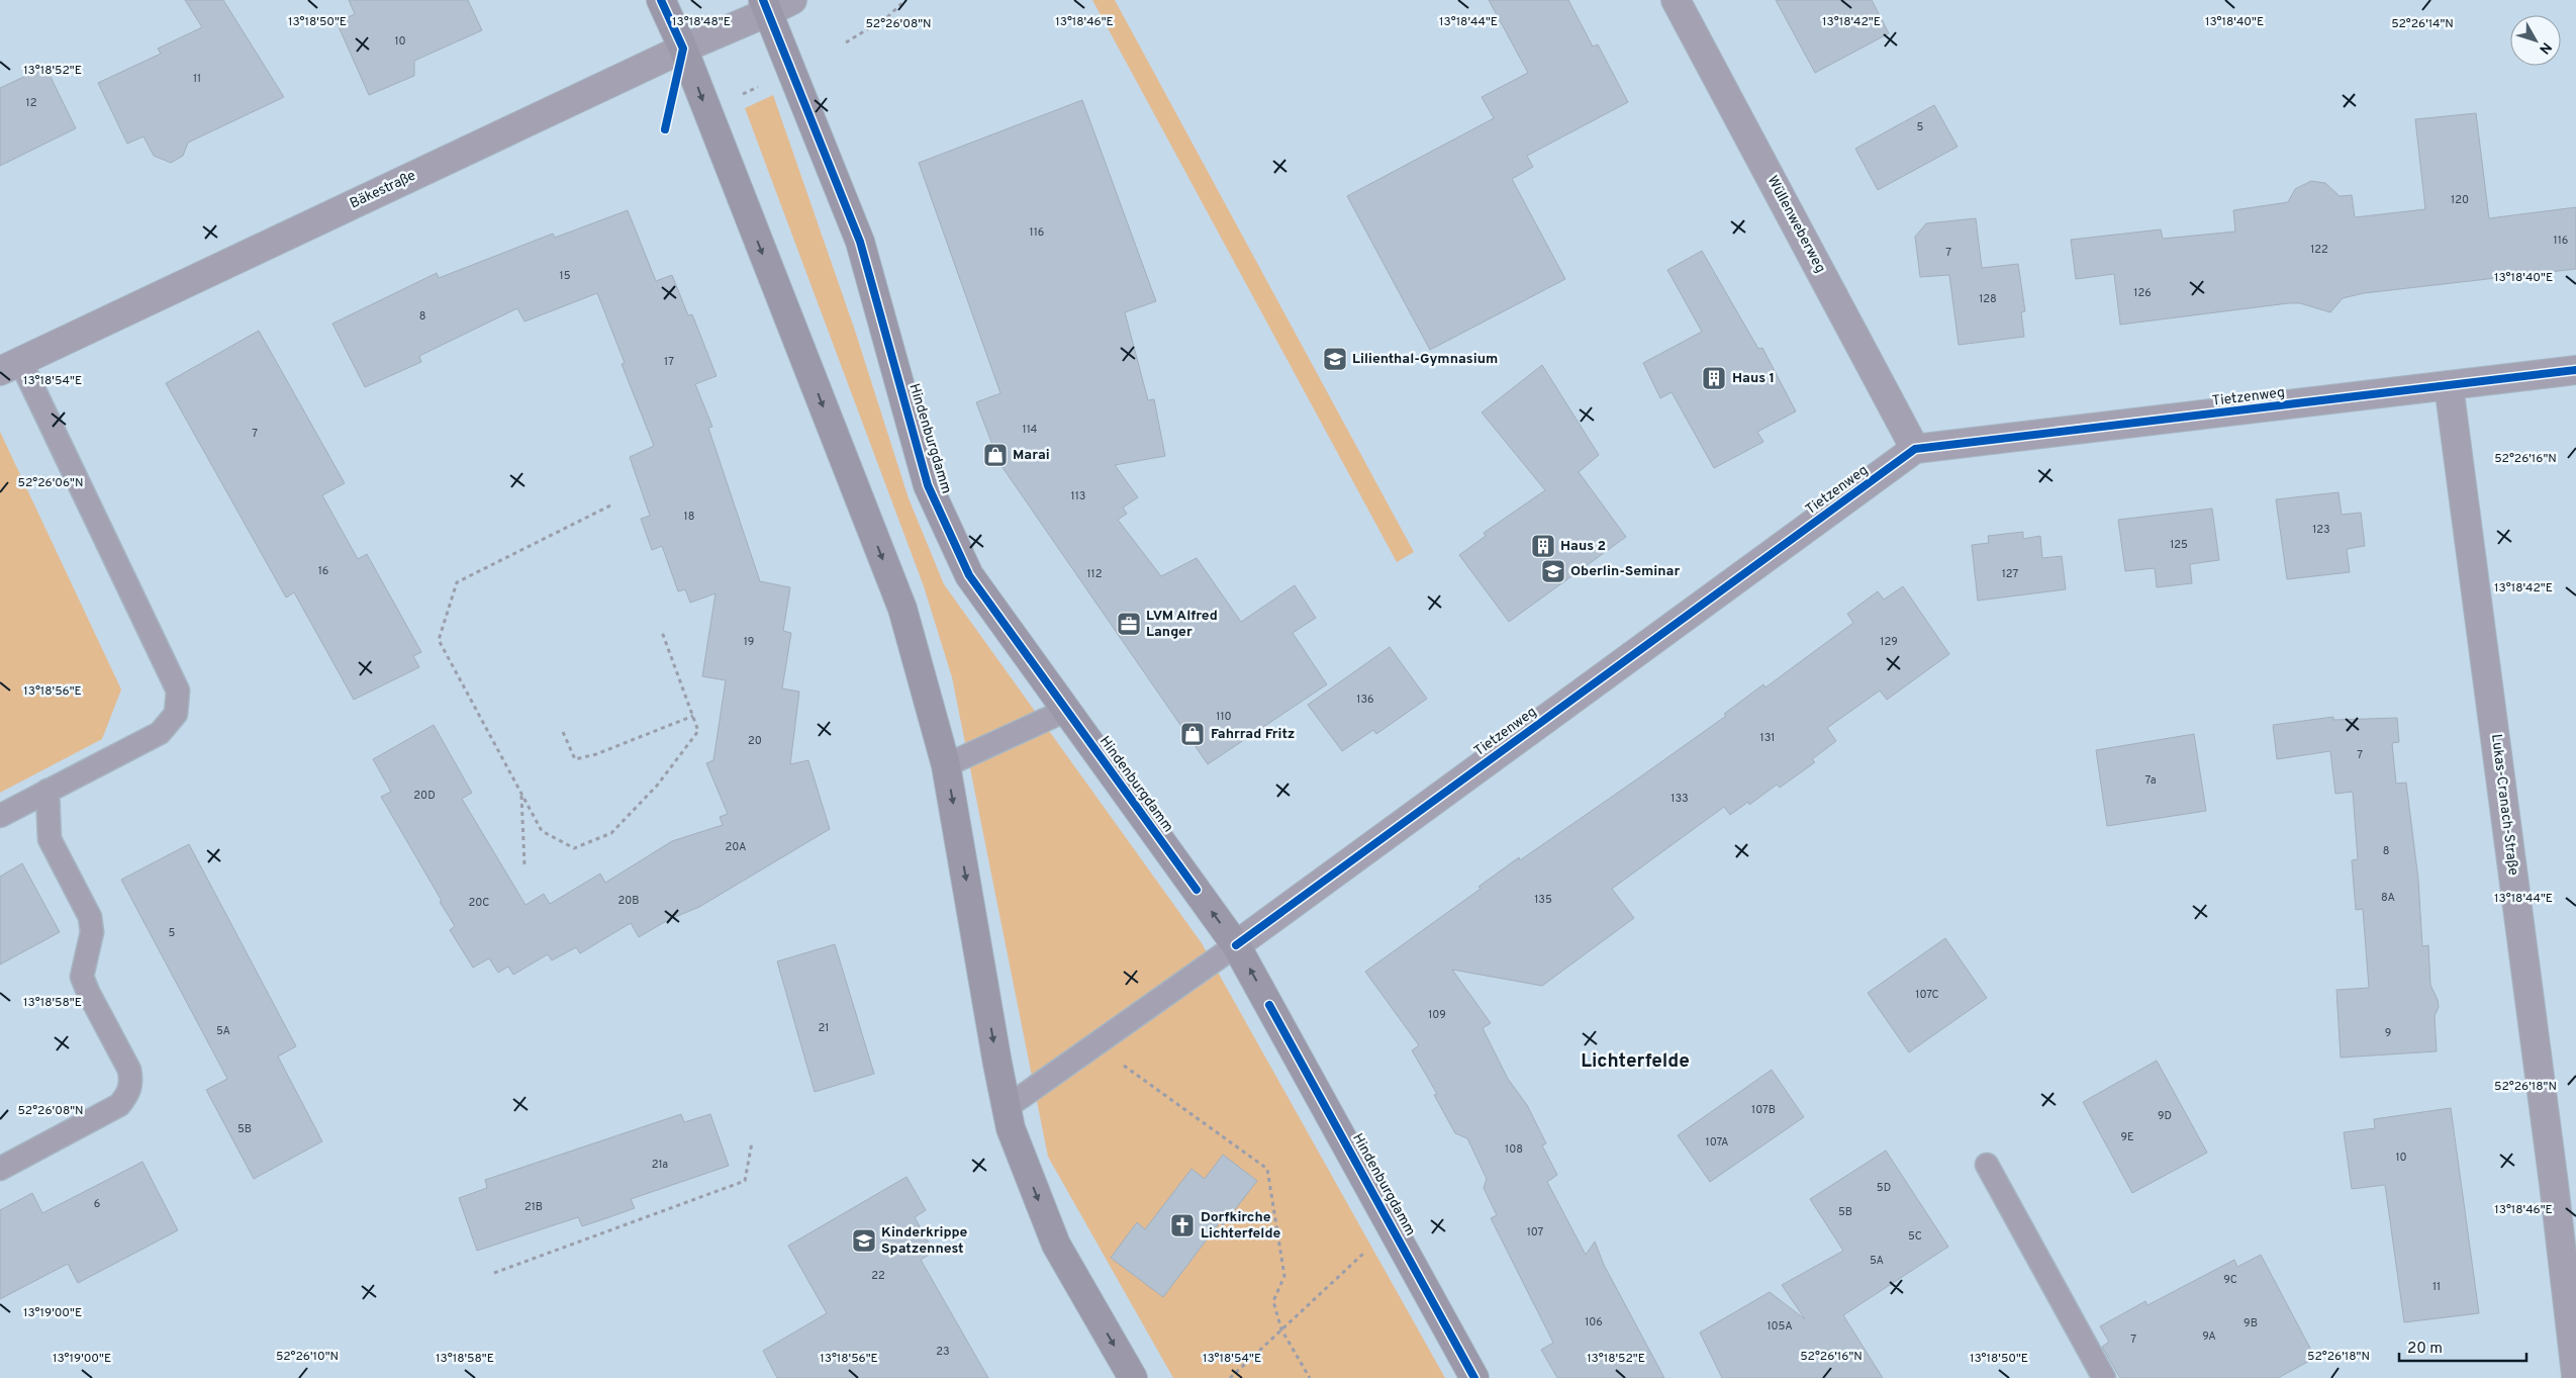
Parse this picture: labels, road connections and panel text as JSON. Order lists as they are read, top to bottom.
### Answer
{
  "streets": {
    "main road": ["Hindenburgdamm"],
    "street": [
      "Bäkestraße",
      "Wüllenweberweg",
      "Tietzenweg",
      "Lukas-Cranach-Straße"
    ]
  },
  "crossings": [
    ["Bäkestraße", "Hindenburgdamm"],
    ["Wüllenweberweg", "Tietzenweg"],
    ["Tietzenweg", "Hindenburgdamm"],
    ["Tietzenweg", "Lukas-Cranach-Straße"]
  ],
  "districts": ["Lichterfelde"],
  "places": {
    "school or university": ["Lilienthal-Gymnasium", "Oberlin-Seminar", "Kinderkrippe Spatzennest"],
    "building": ["Haus 1", "Haus 2"],
    "shop": ["Marai", "Fahrrad Fritz"],
    "office": ["LVM Alfred Langer"],
    "church": ["Dorfkirche Lichterfelde"]
  },
  "house_numbers": [
    "10",
    "11",
    "12",
    "5",
    "120",
    "116",
    "116",
    "122",
    "7",
    "15",
    "126",
    "128",
    "8",
    "17",
    "114",
    "7",
    "113",
    "18",
    "123",
    "125",
    "16",
    "112",
    "127",
    "19",
    "129",
    "136",
    "110",
    "131",
    "20",
    "7",
    "7a",
    "20D",
    "133",
    "20A",
    "8",
    "8A",
    "135",
    "20B",
    "20C",
    "5",
    "107C",
    "109",
    "21",
    "5A",
    "9",
    "107B",
    "9D",
    "5B",
    "9E",
    "107A",
    "108",
    "10",
    "21a",
    "5D",
    "6",
    "21B",
    "5B",
    "107",
    "5C",
    "5A",
    "22",
    "9C",
    "11",
    "106",
    "9B",
    "105A",
    "9A",
    "7",
    "23"
  ],
  "scale_bar": "20 m",
  "north": "bottom right",
  "coordinates": [
    "13°18'50\"E",
    "13°18'48\"E",
    "13°18'46\"E",
    "13°18'44\"E",
    "13°18'42\"E",
    "13°18'40\"E",
    "52°26'08\"N",
    "52°26'14\"N",
    "13°18'52\"E",
    "13°18'54\"E",
    "52°26'16\"N",
    "52°26'06\"N",
    "13°18'56\"E",
    "13°18'58\"E",
    "52°26'18\"N",
    "13°19'00\"E",
    "52°26'10\"N"
  ]
}
